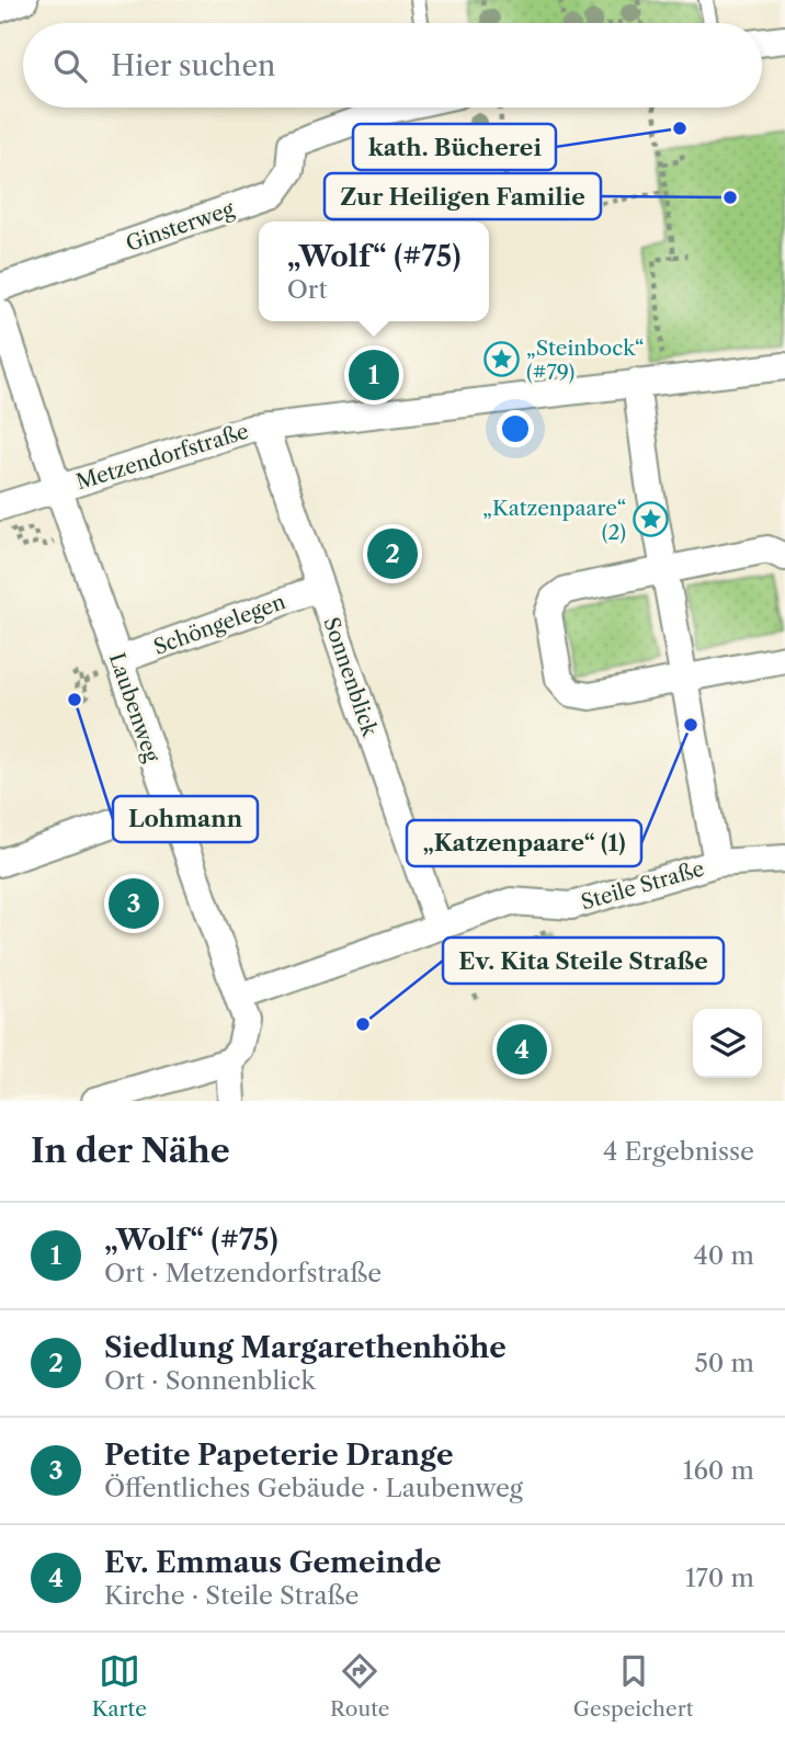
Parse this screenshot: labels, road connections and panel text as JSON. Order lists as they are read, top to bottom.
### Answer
{
  "streets": {
    "street": [
      "Ginsterweg",
      "Metzendorfstraße",
      "Schöngelegen",
      "Sonnenblick",
      "Laubenweg",
      "Steile Straße"
    ]
  },
  "crossings": [
    ["Metzendorfstraße", "Sonnenblick"],
    ["Metzendorfstraße", "Laubenweg"],
    ["Schöngelegen", "Sonnenblick"],
    ["Schöngelegen", "Laubenweg"],
    ["Sonnenblick", "Steile Straße"],
    ["Laubenweg", "Steile Straße"]
  ],
  "places": {
    "other": [
      "kath. Bücherei",
      "Zur Heiligen Familie",
      "Lohmann",
      "„Katzenpaare“ (1)",
      "Ev. Kita Steile Straße"
    ],
    "place": ["„Steinbock“ (#79)", "„Katzenpaare“ (2)"]
  },
  "page": {
    "search": "Hier suchen",
    "popup": ["„Wolf“ (#75)", "Ort"],
    "pins": [
      "1",
      "2",
      "3",
      "4"
    ],
    "heading": ["In der Nähe", "4 Ergebnisse"],
    "list": [
      {
        "mark": "1",
        "name": "„Wolf“ (#75)",
        "note": "Ort · Metzendorfstraße",
        "value": "40 m"
      },
      {
        "mark": "2",
        "name": "Siedlung Margarethenhöhe",
        "note": "Ort · Sonnenblick",
        "value": "50 m"
      },
      {
        "mark": "3",
        "name": "Petite Papeterie Drange",
        "note": "Öffentliches Gebäude · Laubenweg",
        "value": "160 m"
      },
      {
        "mark": "4",
        "name": "Ev. Emmaus Gemeinde",
        "note": "Kirche · Steile Straße",
        "value": "170 m"
      }
    ],
    "nav": ["Karte", "Route", "Gespeichert"]
  }
}
